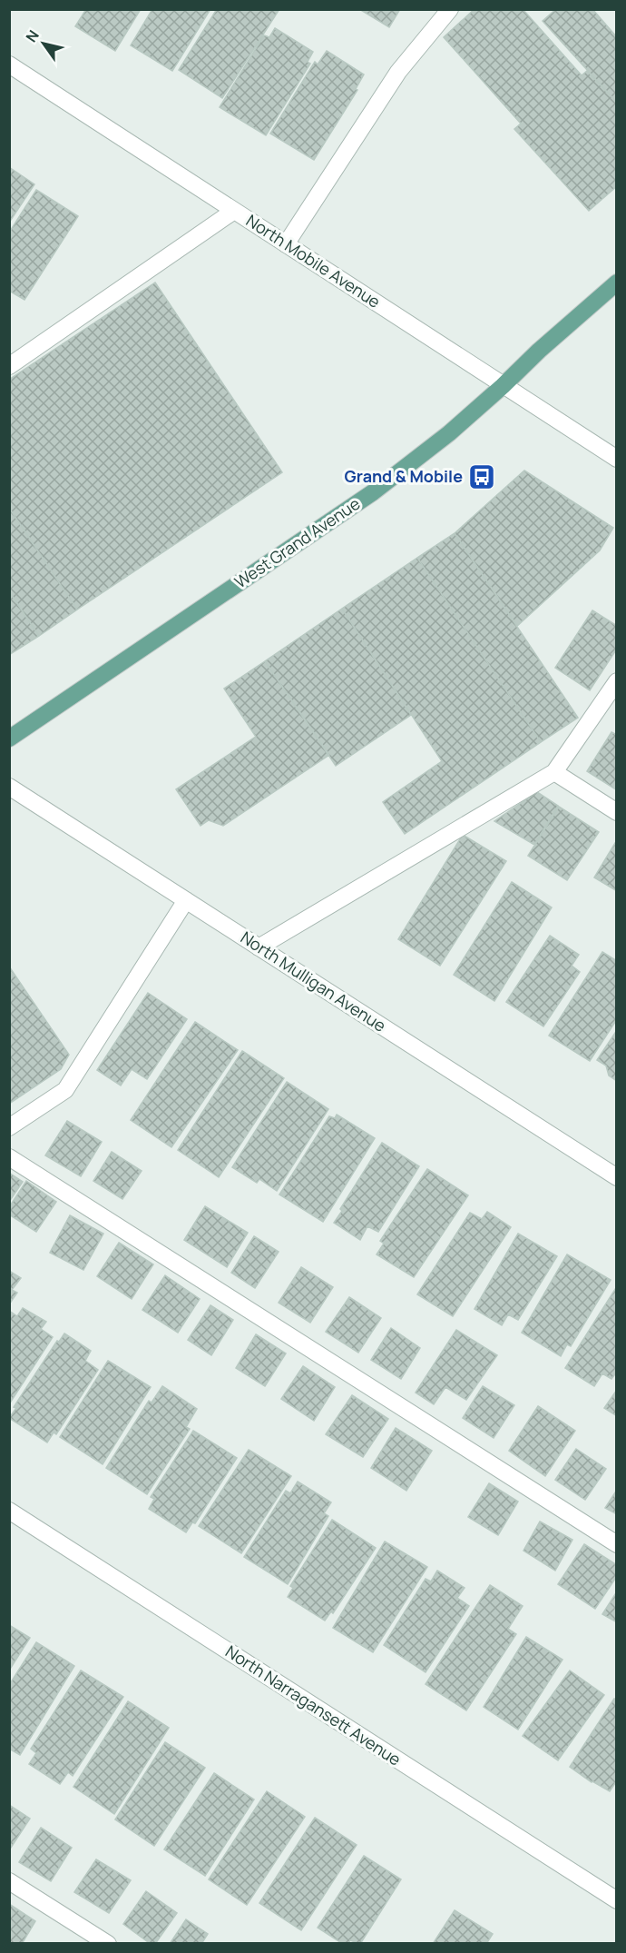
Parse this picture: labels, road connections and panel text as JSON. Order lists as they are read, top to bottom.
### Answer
{
  "streets": {
    "main road": ["West Grand Avenue"],
    "street": ["North Mobile Avenue", "North Mulligan Avenue", "North Narragansett Avenue"]
  },
  "crossings": [
    ["North Mobile Avenue", "West Grand Avenue"]
  ],
  "places": {
    "bus stop": ["Grand & Mobile"]
  },
  "north": "top left"
}
